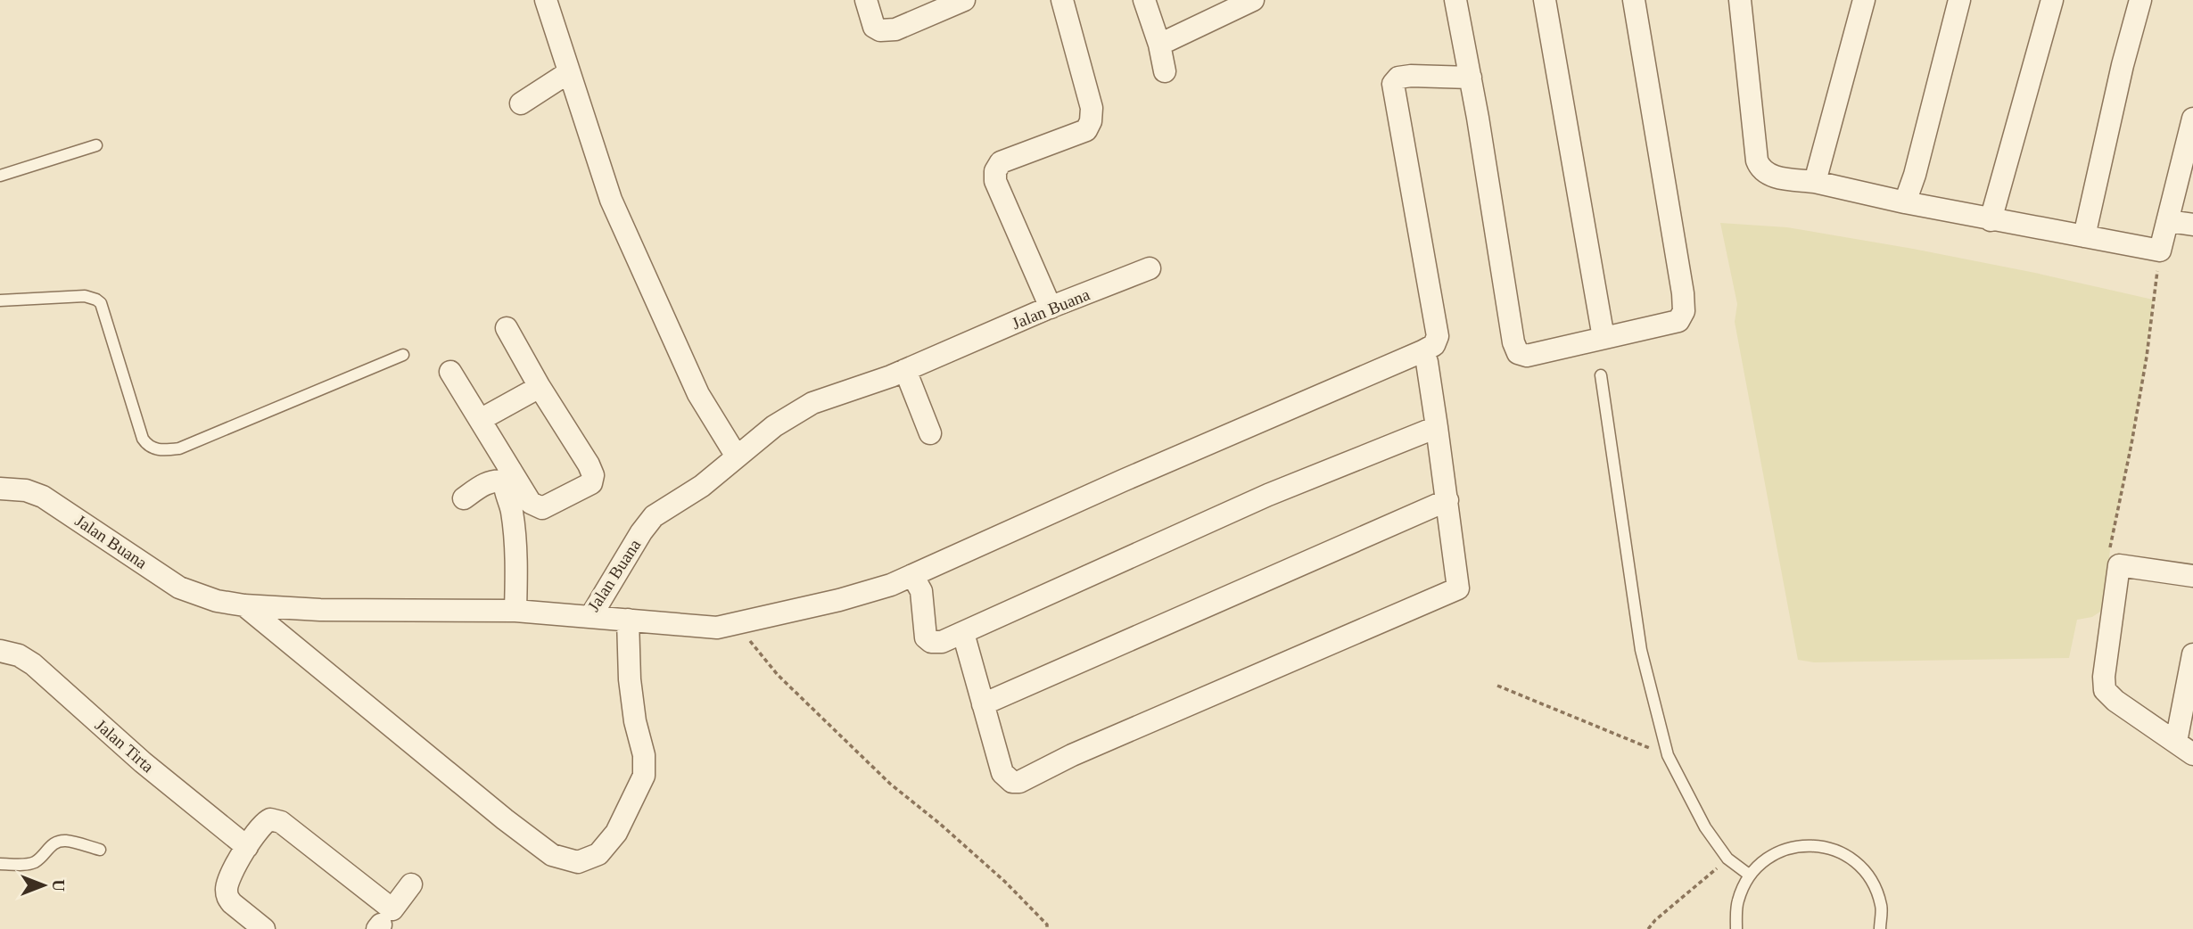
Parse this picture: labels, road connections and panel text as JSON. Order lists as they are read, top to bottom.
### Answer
{
  "streets": {
    "street": ["Jalan Buana", "Jalan Tirta"]
  },
  "north": "right"
}
